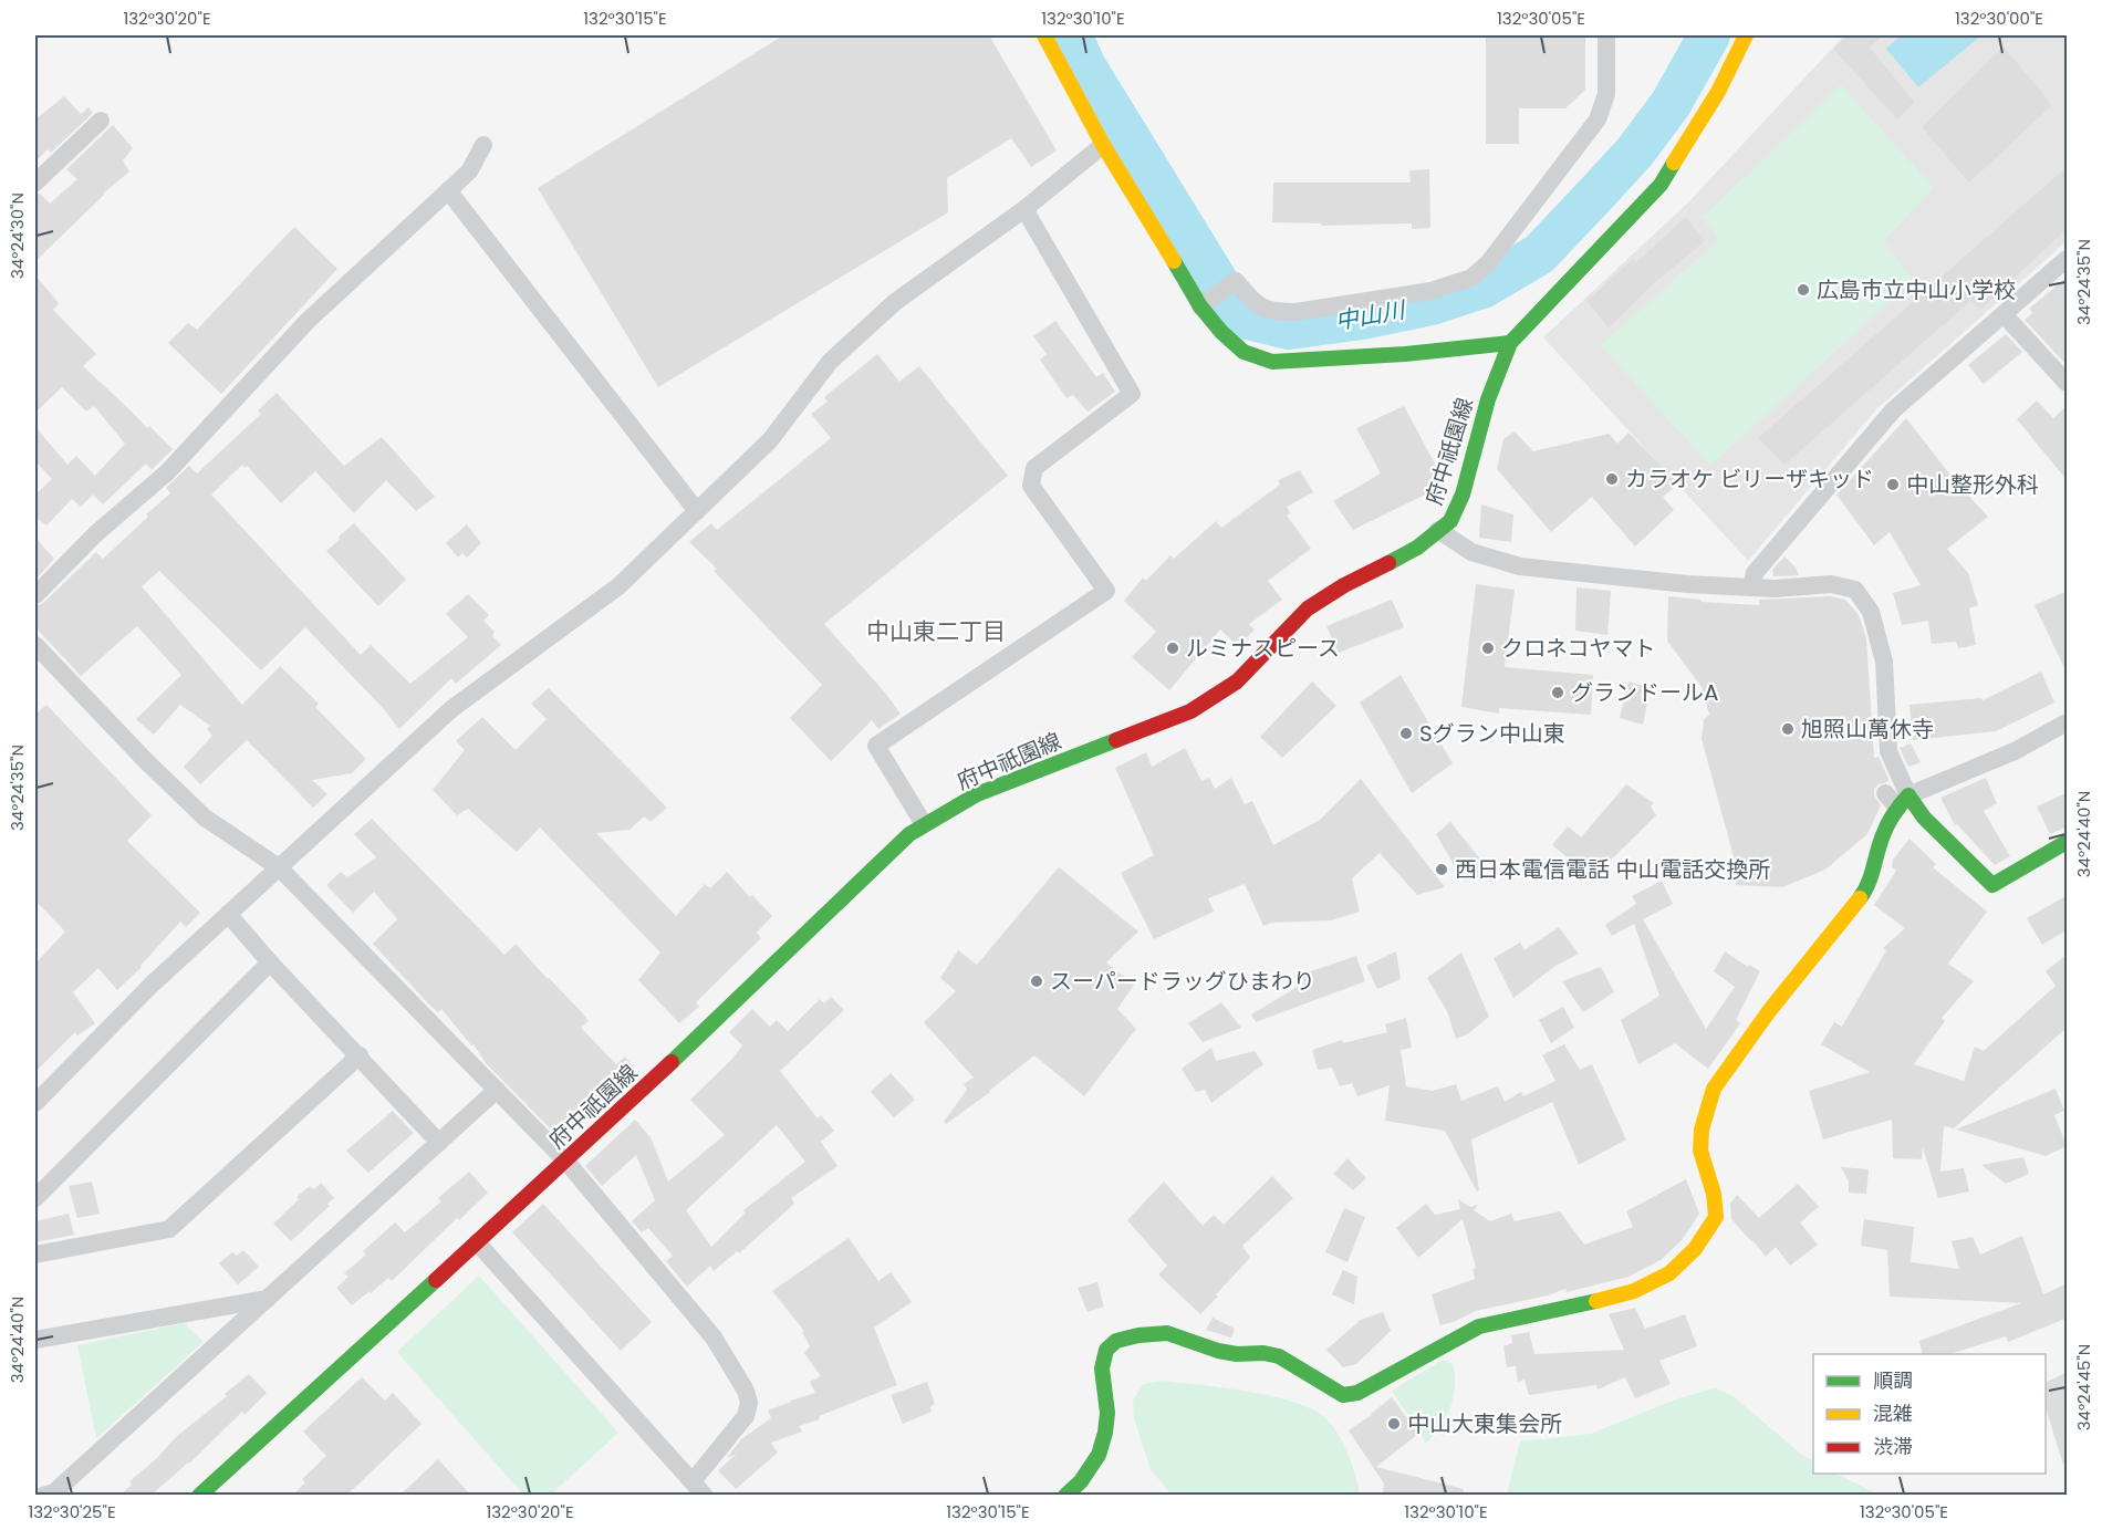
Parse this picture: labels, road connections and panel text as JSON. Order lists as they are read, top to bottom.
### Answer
{
  "streets": {
    "main road": ["府中祇園線"]
  },
  "districts": ["中山東二丁目"],
  "water": ["中山川"],
  "places": [
    "広島市立中山小学校",
    "カラオケ ビリーザキッド",
    "中山整形外科",
    "ルミナスピース",
    "クロネコヤマト",
    "グランドールA",
    "旭照山萬休寺",
    "Sグラン中山東",
    "西日本電信電話 中山電話交換所",
    "スーパードラッグひまわり",
    "中山大東集会所"
  ],
  "legend": ["順調", "混雑", "渋滞"],
  "coordinates": [
    "132°30'20\"E",
    "132°30'15\"E",
    "132°30'10\"E",
    "132°30'05\"E",
    "132°30'00\"E",
    "34°24'30\"N",
    "34°24'35\"N",
    "34°24'40\"N",
    "34°24'45\"N",
    "132°30'25\"E"
  ]
}
